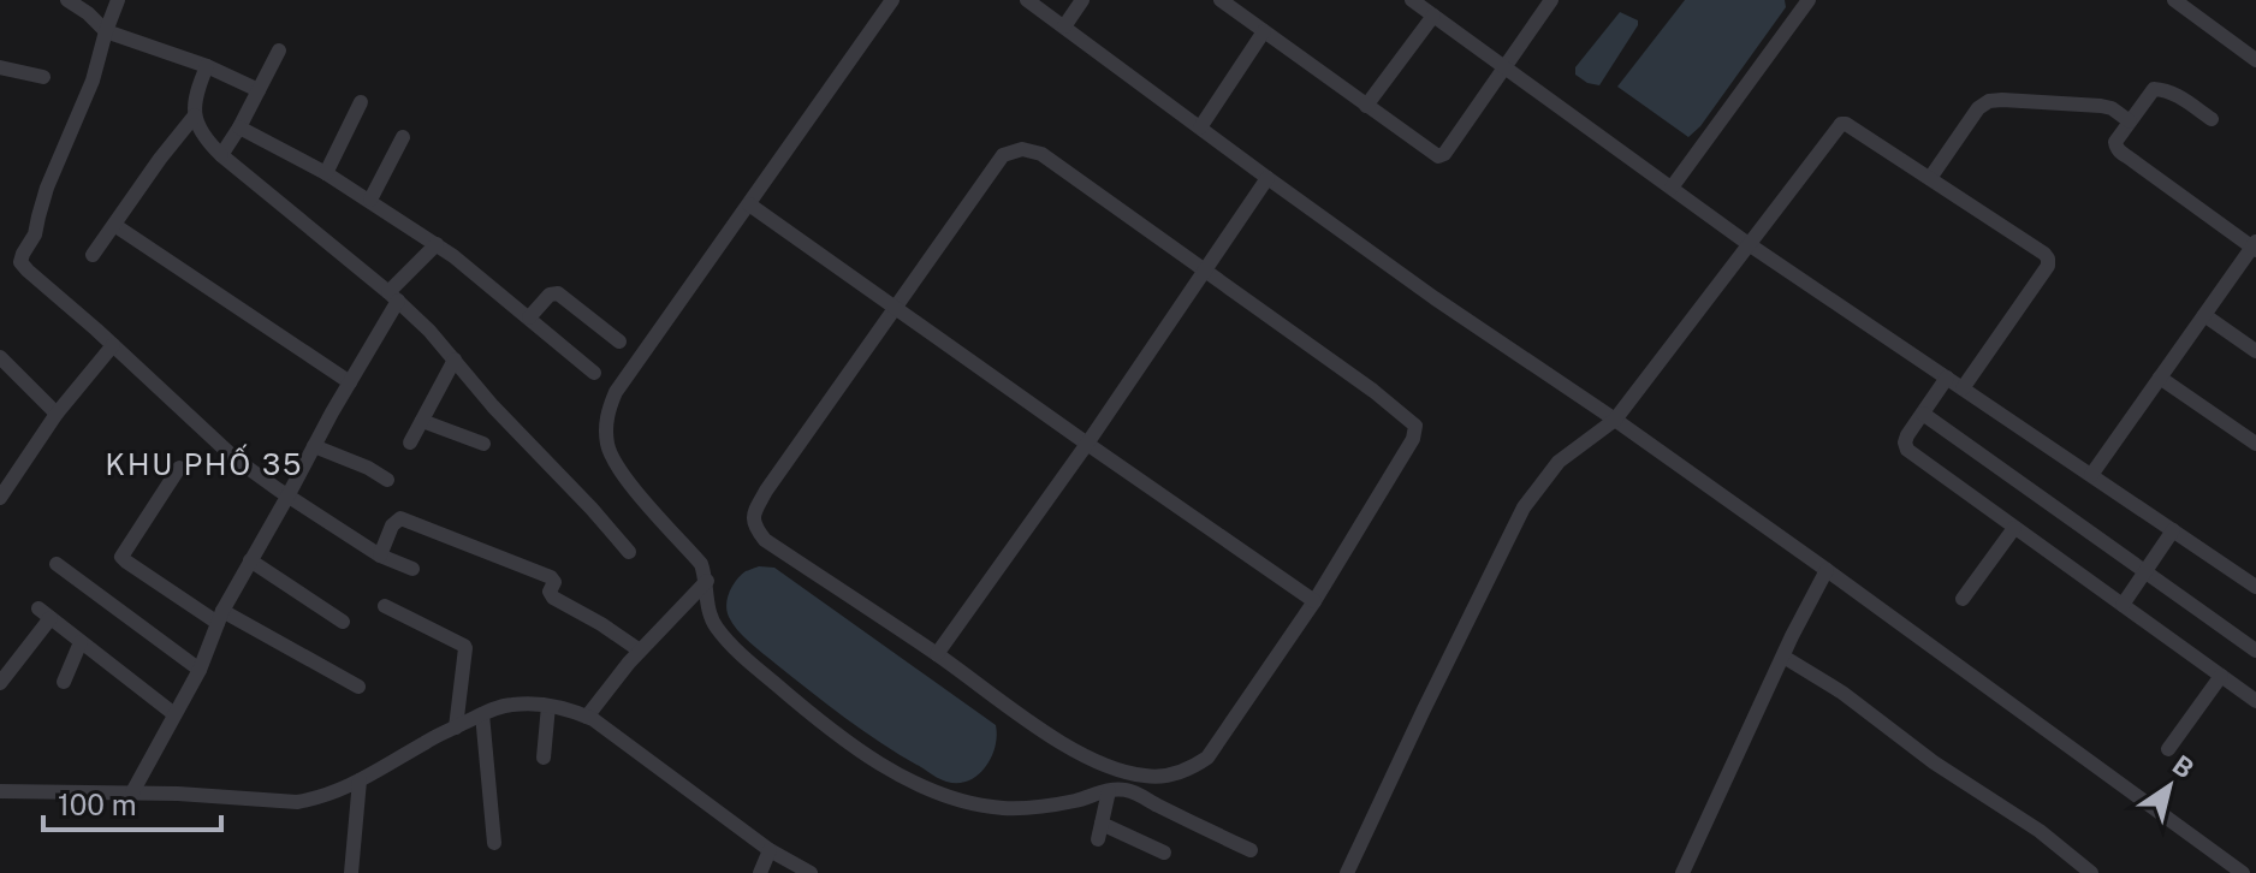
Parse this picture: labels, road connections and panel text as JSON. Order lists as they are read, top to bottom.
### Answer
{
  "districts": ["KHU PHỐ 35"],
  "scale_bar": "100 m",
  "north": "top right"
}
